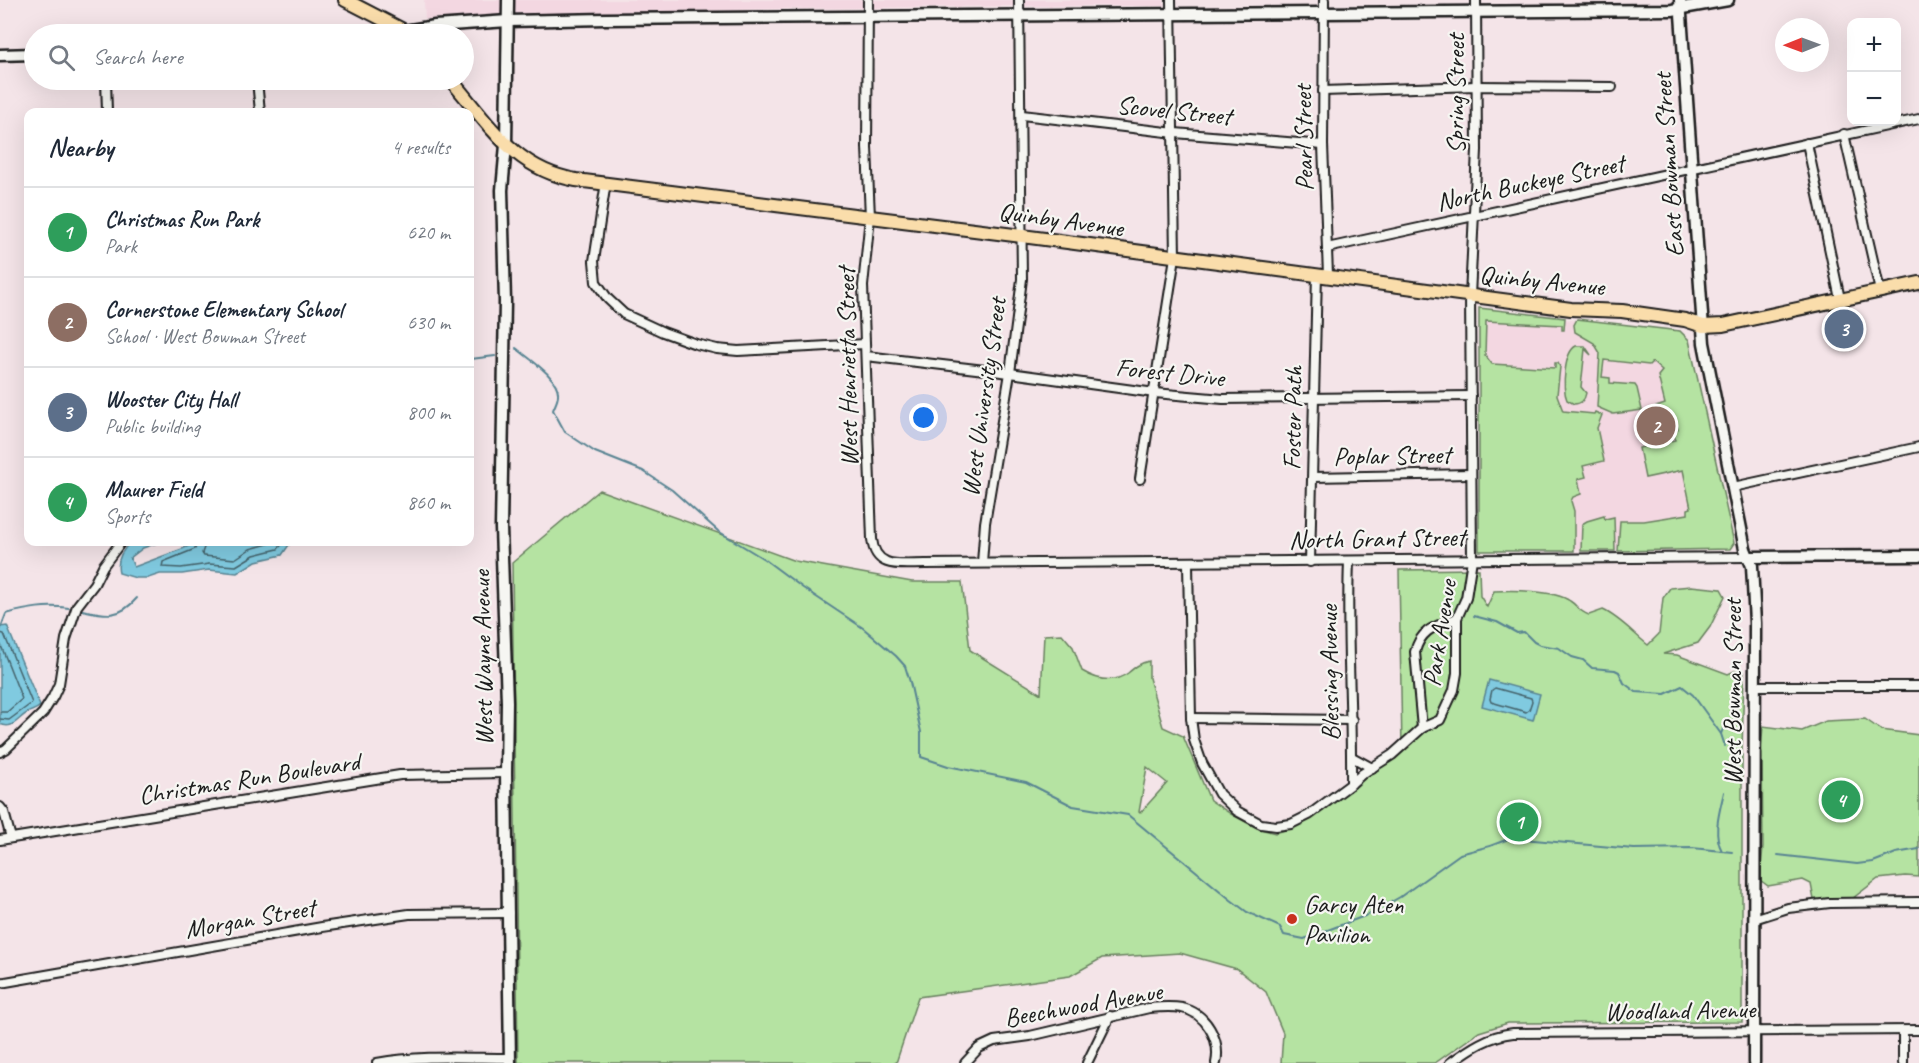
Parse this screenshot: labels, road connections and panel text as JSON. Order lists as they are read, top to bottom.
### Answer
{
  "streets": {
    "main road": ["Quinby Avenue"],
    "street": [
      "Spring Street",
      "Scovel Street",
      "Pearl Street",
      "East Bowman Street",
      "North Buckeye Street",
      "West Henrietta Street",
      "Forest Drive",
      "West University Street",
      "Foster Path",
      "Poplar Street",
      "North Grant Street",
      "Park Avenue",
      "West Wayne Avenue",
      "Blessing Avenue",
      "West Bowman Street",
      "Christmas Run Boulevard",
      "Morgan Street",
      "Beechwood Avenue",
      "Woodland Avenue"
    ]
  },
  "crossings": [
    ["Spring Street", "North Buckeye Street"],
    ["Spring Street", "Quinby Avenue"],
    ["Spring Street", "Park Avenue"],
    ["Scovel Street", "Pearl Street"],
    ["Scovel Street", "West University Street"],
    ["Pearl Street", "North Buckeye Street"],
    ["Pearl Street", "Quinby Avenue"],
    ["Pearl Street", "Foster Path"],
    ["East Bowman Street", "North Buckeye Street"],
    ["East Bowman Street", "Quinby Avenue"],
    ["East Bowman Street", "West Bowman Street"],
    ["Quinby Avenue", "West Henrietta Street"],
    ["Quinby Avenue", "West University Street"],
    ["Quinby Avenue", "Foster Path"],
    ["Quinby Avenue", "Park Avenue"],
    ["Quinby Avenue", "West Wayne Avenue"],
    ["Quinby Avenue", "West Bowman Street"],
    ["West Henrietta Street", "Forest Drive"],
    ["West Henrietta Street", "North Grant Street"],
    ["Forest Drive", "West University Street"],
    ["Forest Drive", "Foster Path"],
    ["Forest Drive", "Park Avenue"],
    ["West University Street", "North Grant Street"],
    ["Foster Path", "Poplar Street"],
    ["Foster Path", "North Grant Street"],
    ["Poplar Street", "Park Avenue"],
    ["North Grant Street", "Park Avenue"],
    ["North Grant Street", "Blessing Avenue"],
    ["North Grant Street", "West Bowman Street"],
    ["Park Avenue", "Blessing Avenue"],
    ["West Wayne Avenue", "Christmas Run Boulevard"],
    ["West Wayne Avenue", "Morgan Street"],
    ["West Bowman Street", "Woodland Avenue"]
  ],
  "places": ["Garcy Aten Pavilion"],
  "north": "left",
  "page": {
    "map_buttons": ["+", "−"],
    "search": "Search here",
    "heading": ["Nearby", "4 results"],
    "list": [
      {
        "mark": "1",
        "name": "Christmas Run Park",
        "note": "Park",
        "value": "620 m"
      },
      {
        "mark": "2",
        "name": "Cornerstone Elementary School",
        "note": "School · West Bowman Street",
        "value": "630 m"
      },
      {
        "mark": "3",
        "name": "Wooster City Hall",
        "note": "Public building",
        "value": "800 m"
      },
      {
        "mark": "4",
        "name": "Maurer Field",
        "note": "Sports",
        "value": "860 m"
      }
    ],
    "pins": [
      "3",
      "2",
      "4",
      "1"
    ]
  }
}
